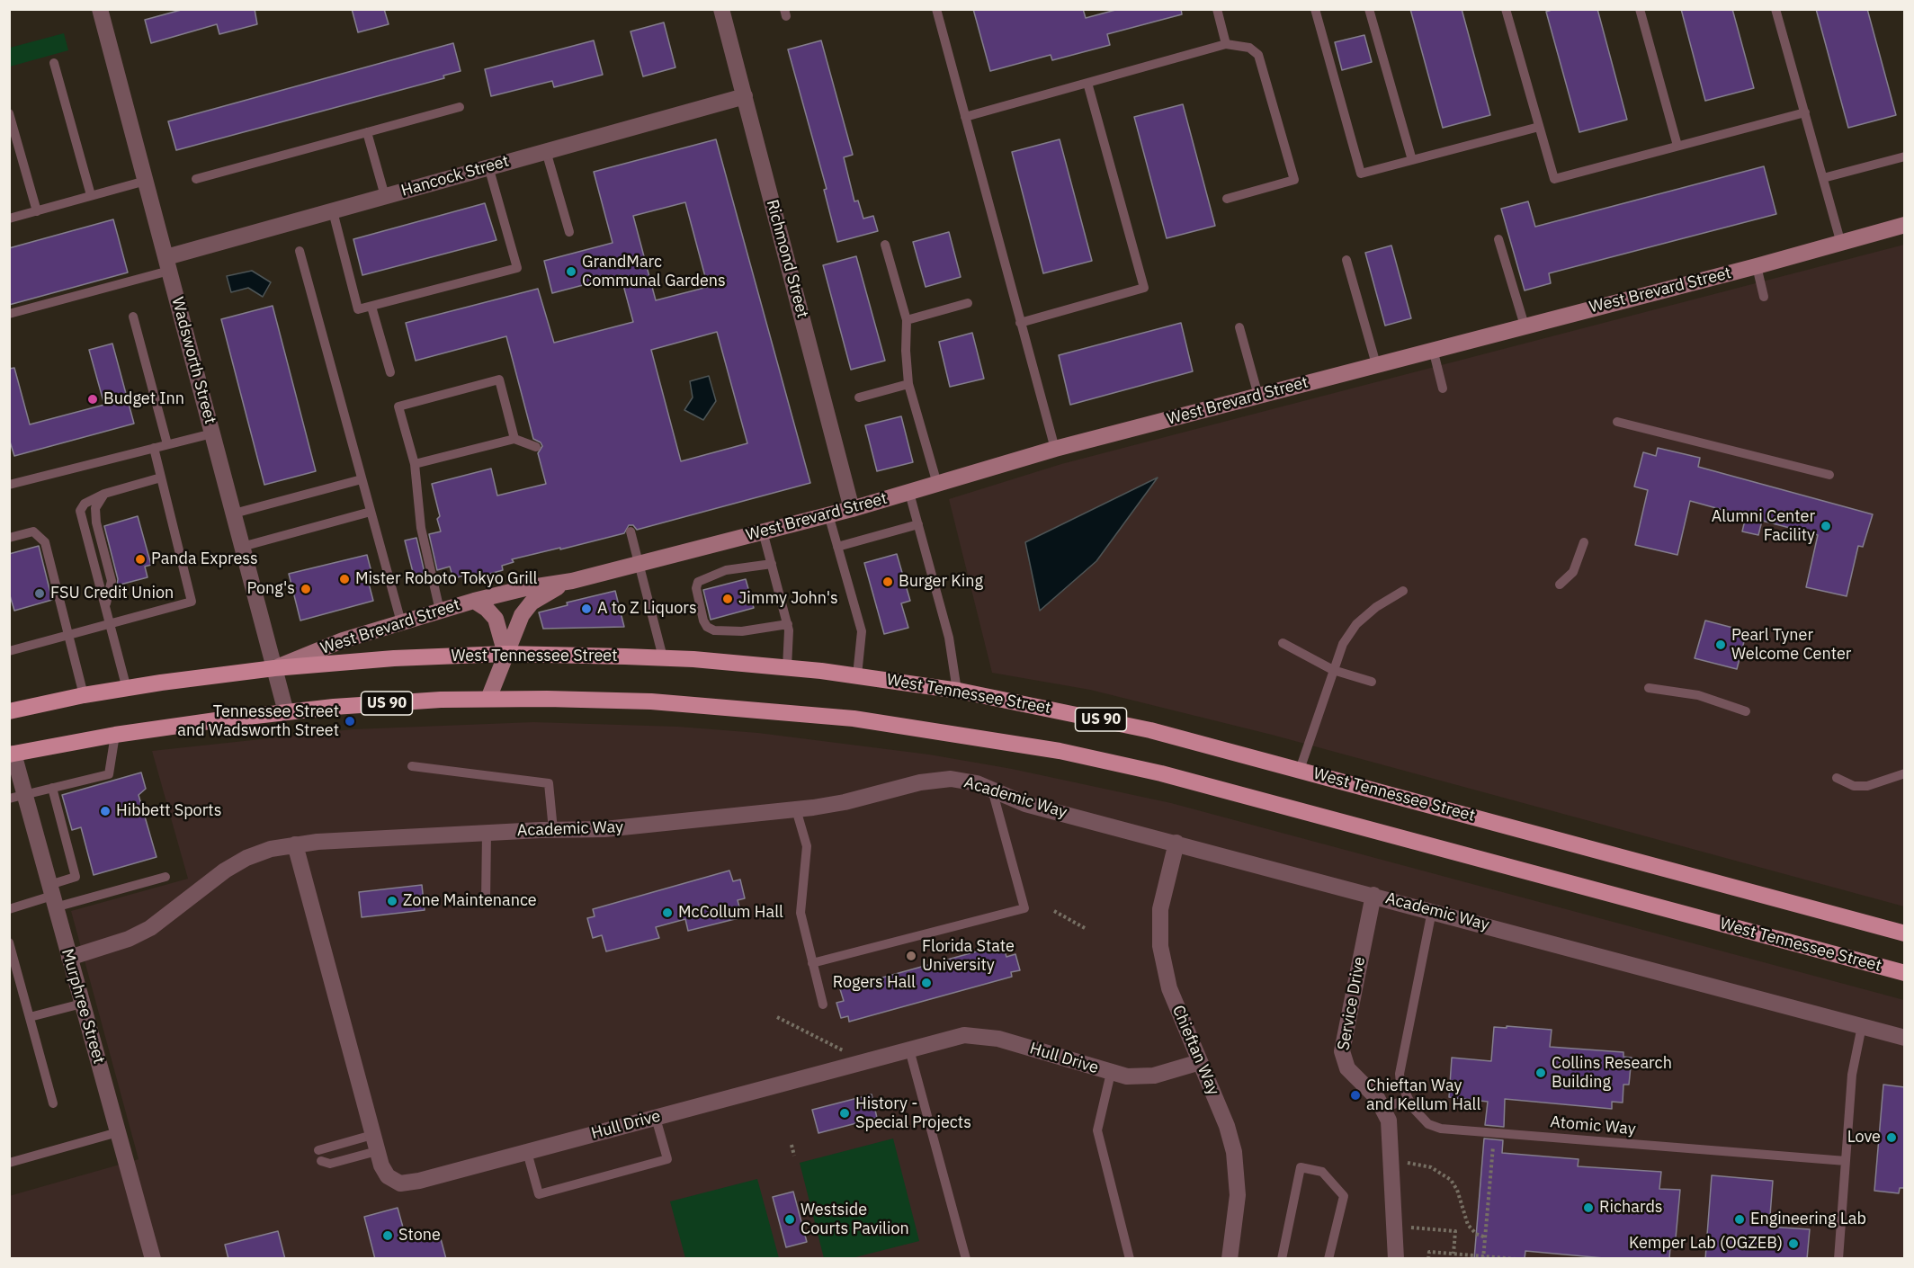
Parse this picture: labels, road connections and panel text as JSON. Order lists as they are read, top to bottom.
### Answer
{
  "streets": {
    "main road": ["West Tennessee Street", "US 90"],
    "street": [
      "Hancock Street",
      "Richmond Street",
      "West Brevard Street",
      "Wadsworth Street",
      "Academic Way",
      "Service Drive",
      "Murphree Street",
      "Chieftan Way",
      "Hull Drive"
    ],
    "lane": ["Atomic Way"]
  },
  "crossings": [
    ["Hancock Street", "Richmond Street"],
    ["Hancock Street", "Wadsworth Street"],
    ["Richmond Street", "West Brevard Street"],
    ["West Brevard Street", "Wadsworth Street"],
    ["West Brevard Street", "West Tennessee Street"],
    ["Wadsworth Street", "West Tennessee Street"],
    ["West Tennessee Street", "Murphree Street"],
    ["Academic Way", "Service Drive"],
    ["Academic Way", "Murphree Street"],
    ["Academic Way", "Chieftan Way"],
    ["Academic Way", "Hull Drive"],
    ["Academic Way", "Atomic Way"],
    ["Chieftan Way", "Hull Drive"]
  ],
  "places": [
    "GrandMarc Communal Gardens",
    "Budget Inn",
    "Alumni Center Facility",
    "Panda Express",
    "Mister Roboto Tokyo Grill",
    "Burger King",
    "Pong's",
    "FSU Credit Union",
    "Jimmy John's",
    "A to Z Liquors",
    "Pearl Tyner Welcome Center",
    "Tennessee Street and Wadsworth Street",
    "Hibbett Sports",
    "Zone Maintenance",
    "McCollum Hall",
    "Florida State University",
    "Rogers Hall",
    "Collins Research Building",
    "Chieftan Way and Kellum Hall",
    "History - Special Projects",
    "Love",
    "Richards",
    "Westside Courts Pavilion",
    "Engineering Lab",
    "Stone",
    "Kemper Lab (OGZEB)"
  ]
}
